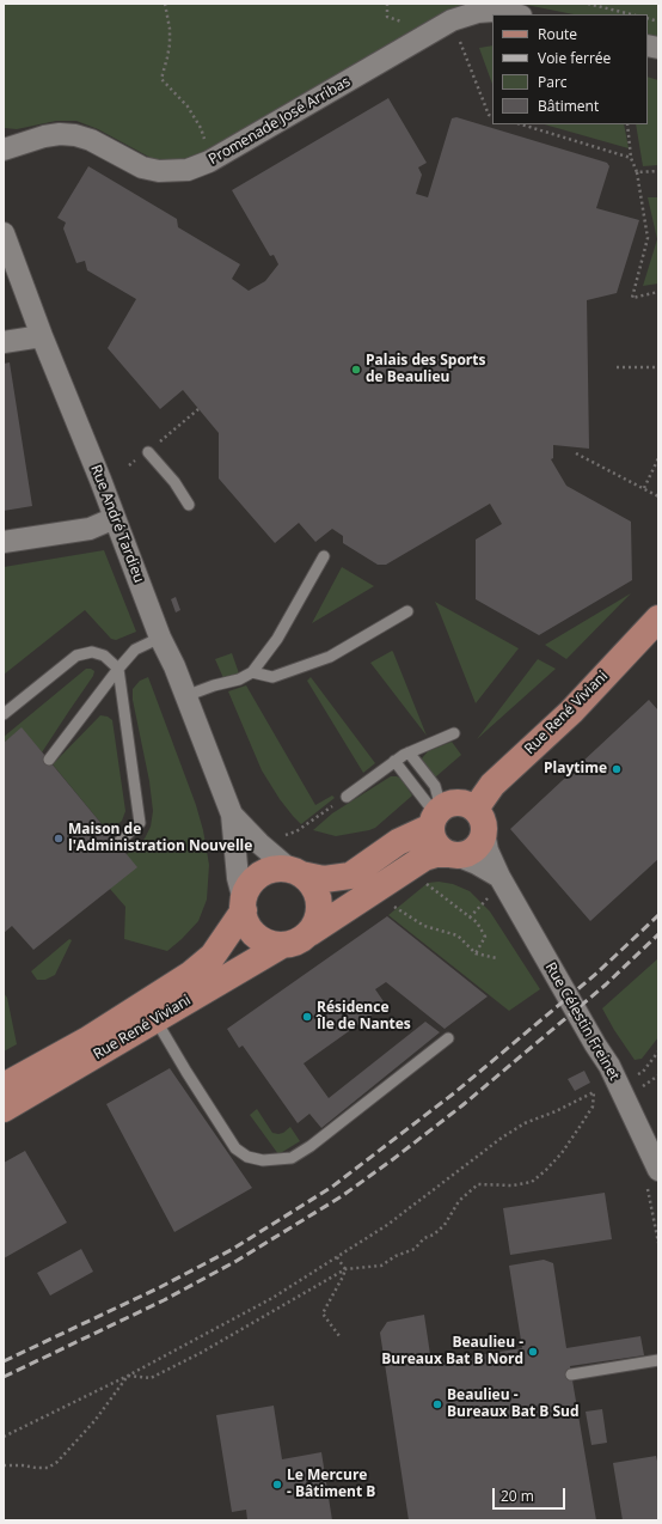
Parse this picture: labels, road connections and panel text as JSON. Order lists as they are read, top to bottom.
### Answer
{
  "streets": {
    "main road": ["Rue René Viviani"],
    "street": ["Promenade José Arribas", "Rue André Tardieu", "Rue Célestin Freinet"]
  },
  "crossings": [
    ["Rue André Tardieu", "Rue René Viviani"],
    ["Rue René Viviani", "Rue Célestin Freinet"]
  ],
  "places": [
    "Palais des Sports de Beaulieu",
    "Playtime",
    "Maison de l'Administration Nouvelle",
    "Résidence Île de Nantes",
    "Beaulieu - Bureaux Bat B Nord",
    "Beaulieu - Bureaux Bat B Sud",
    "Le Mercure - Bâtiment B"
  ],
  "legend": [
    "Route",
    "Voie ferrée",
    "Parc",
    "Bâtiment"
  ],
  "scale_bar": "20 m"
}
